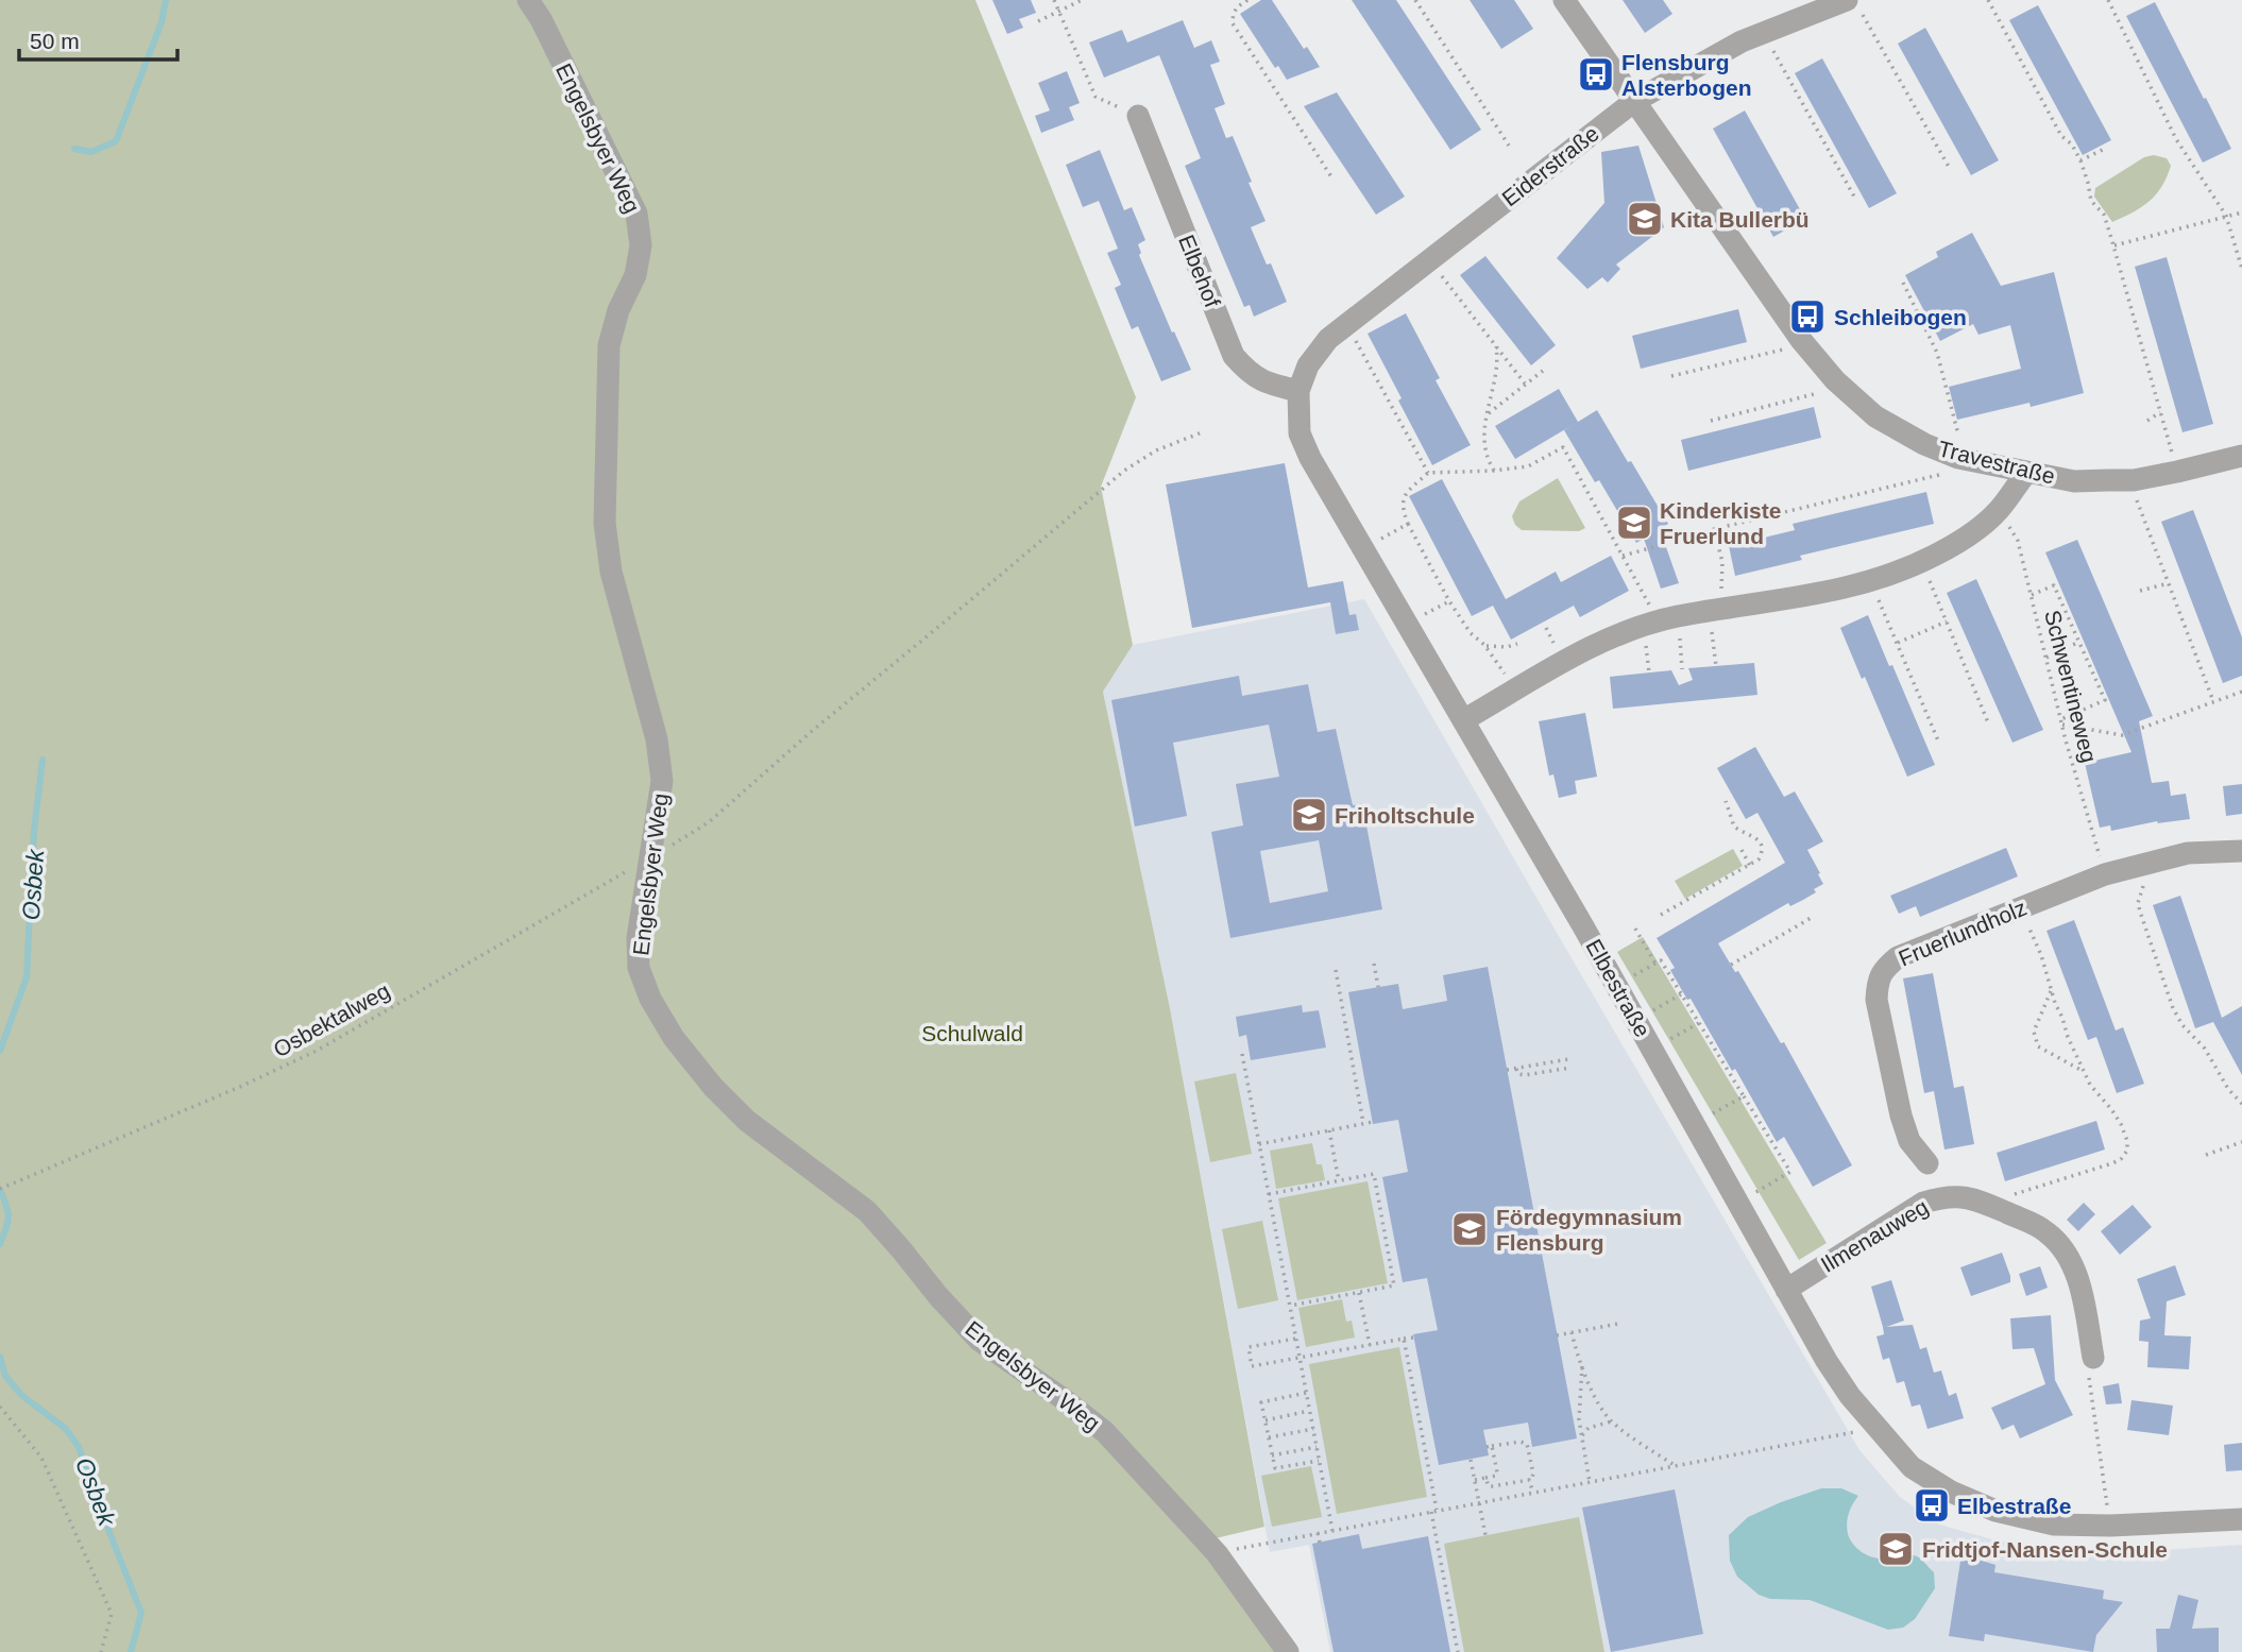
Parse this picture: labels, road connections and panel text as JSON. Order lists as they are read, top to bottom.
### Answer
{
  "streets": {
    "street": [
      "Engelsbyer Weg",
      "Eiderstraße",
      "Elbehof",
      "Travestraße",
      "Fruerlundholz",
      "Elbestraße",
      "Ilmenauweg"
    ],
    "path": ["Schwentineweg", "Osbektalweg"]
  },
  "crossings": [
    ["Engelsbyer Weg", "Osbektalweg"],
    ["Eiderstraße", "Elbehof"],
    ["Eiderstraße", "Travestraße"],
    ["Eiderstraße", "Elbestraße"],
    ["Elbehof", "Elbestraße"],
    ["Schwentineweg", "Fruerlundholz"],
    ["Elbestraße", "Ilmenauweg"]
  ],
  "water": ["Osbek"],
  "parks": ["Schulwald"],
  "places": {
    "bus stop": ["Flensburg Alsterbogen", "Schleibogen", "Elbestraße"],
    "school or university": [
      "Kita Bullerbü",
      "Kinderkiste Fruerlund",
      "Friholtschule",
      "Fördegymnasium Flensburg",
      "Fridtjof-Nansen-Schule"
    ]
  },
  "scale_bar": "50 m"
}
